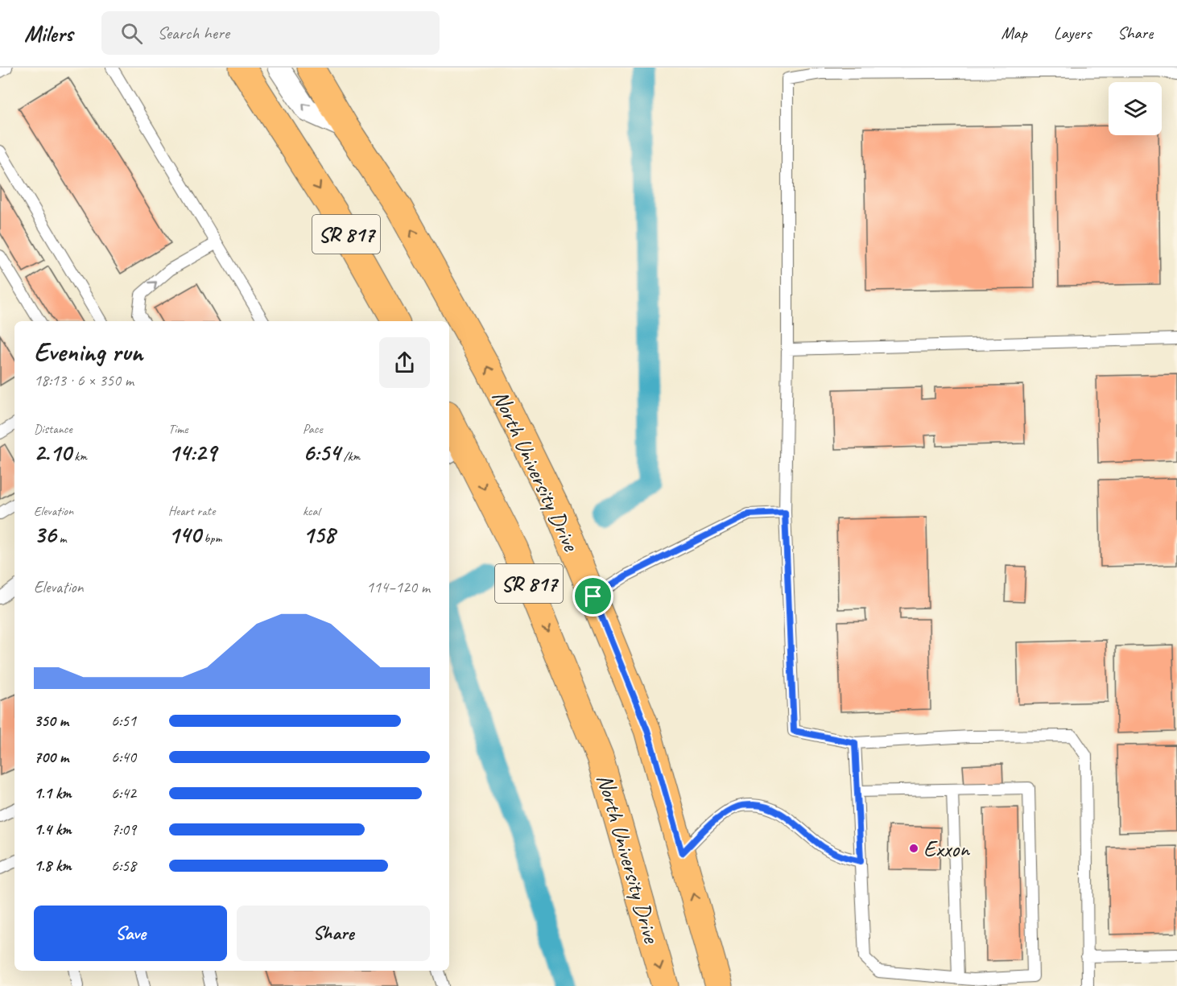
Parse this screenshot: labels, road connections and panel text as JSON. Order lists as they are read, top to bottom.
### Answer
{
  "streets": {
    "main road": ["SR 817", "North University Drive"]
  },
  "places": ["Exxon"],
  "page": {
    "header": "Milers",
    "search": "Search here",
    "nav": ["Map", "Layers", "Share"],
    "heading": ["Evening run", "18:13 · 6 × 350 m"],
    "stats": [
      ["Distance", "2.10 km"],
      ["Time", "14:29"],
      ["Pace", "6:54 /km"],
      ["Elevation", "36 m"],
      ["Heart rate", "140 bpm"],
      ["kcal", "158"]
    ],
    "chart": ["Elevation", "114–120 m"],
    "list": [
      {
        "name": "350 m",
        "note": "6:51"
      },
      {
        "name": "700 m",
        "note": "6:40"
      },
      {
        "name": "1.1 km",
        "note": "6:42"
      },
      {
        "name": "1.4 km",
        "note": "7:09"
      },
      {
        "name": "1.8 km",
        "note": "6:58"
      }
    ],
    "buttons": ["Save", "Share"]
  }
}
